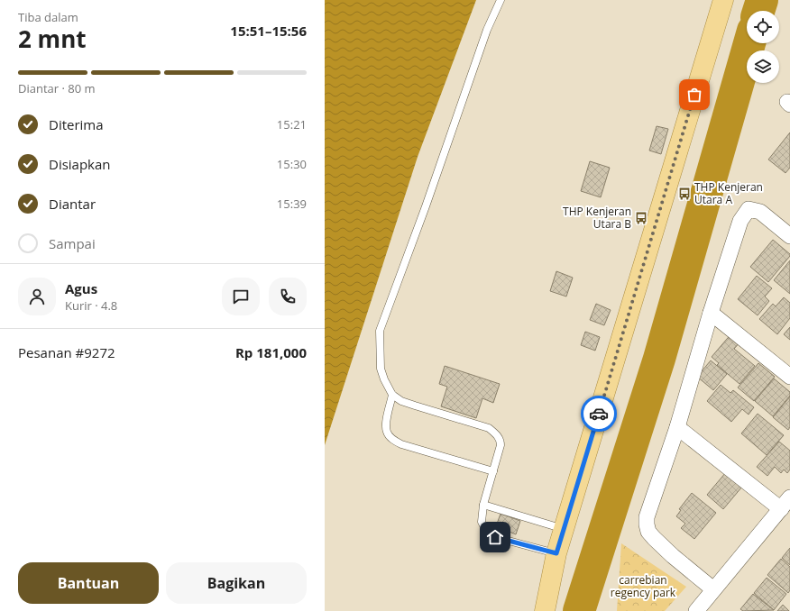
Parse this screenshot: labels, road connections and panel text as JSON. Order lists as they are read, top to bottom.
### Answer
{
  "parks": ["carrebian regency park"],
  "places": {
    "bus stop": ["THP Kenjeran Utara A", "THP Kenjeran Utara B"]
  },
  "page": {
    "heading": ["2 mnt", "Tiba dalam", "15:51–15:56"],
    "panel": [
      "Agus",
      "Kurir · 4.8",
      "Pesanan #9272",
      "Rp 181,000"
    ],
    "bar": "Diantar · 80 m",
    "list": [
      ["Diterima", "15:21"],
      ["Disiapkan", "15:30"],
      ["Diantar", "15:39"],
      "Sampai"
    ],
    "buttons": ["Bantuan", "Bagikan"]
  }
}
